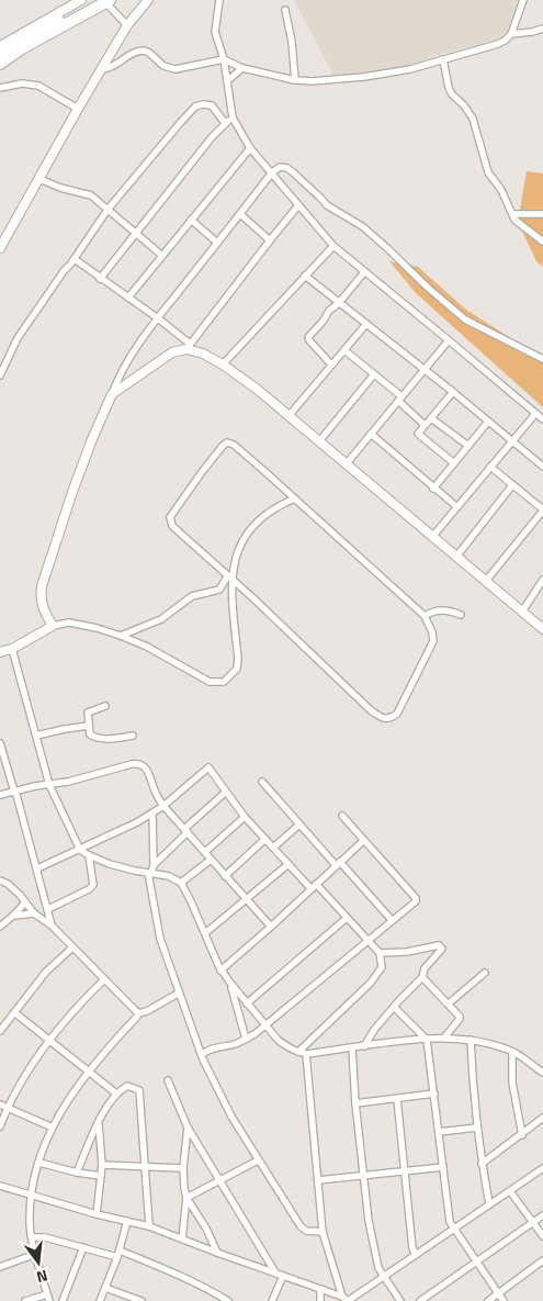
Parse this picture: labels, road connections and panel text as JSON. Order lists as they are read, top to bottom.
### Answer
{
  "north": "bottom"
}
